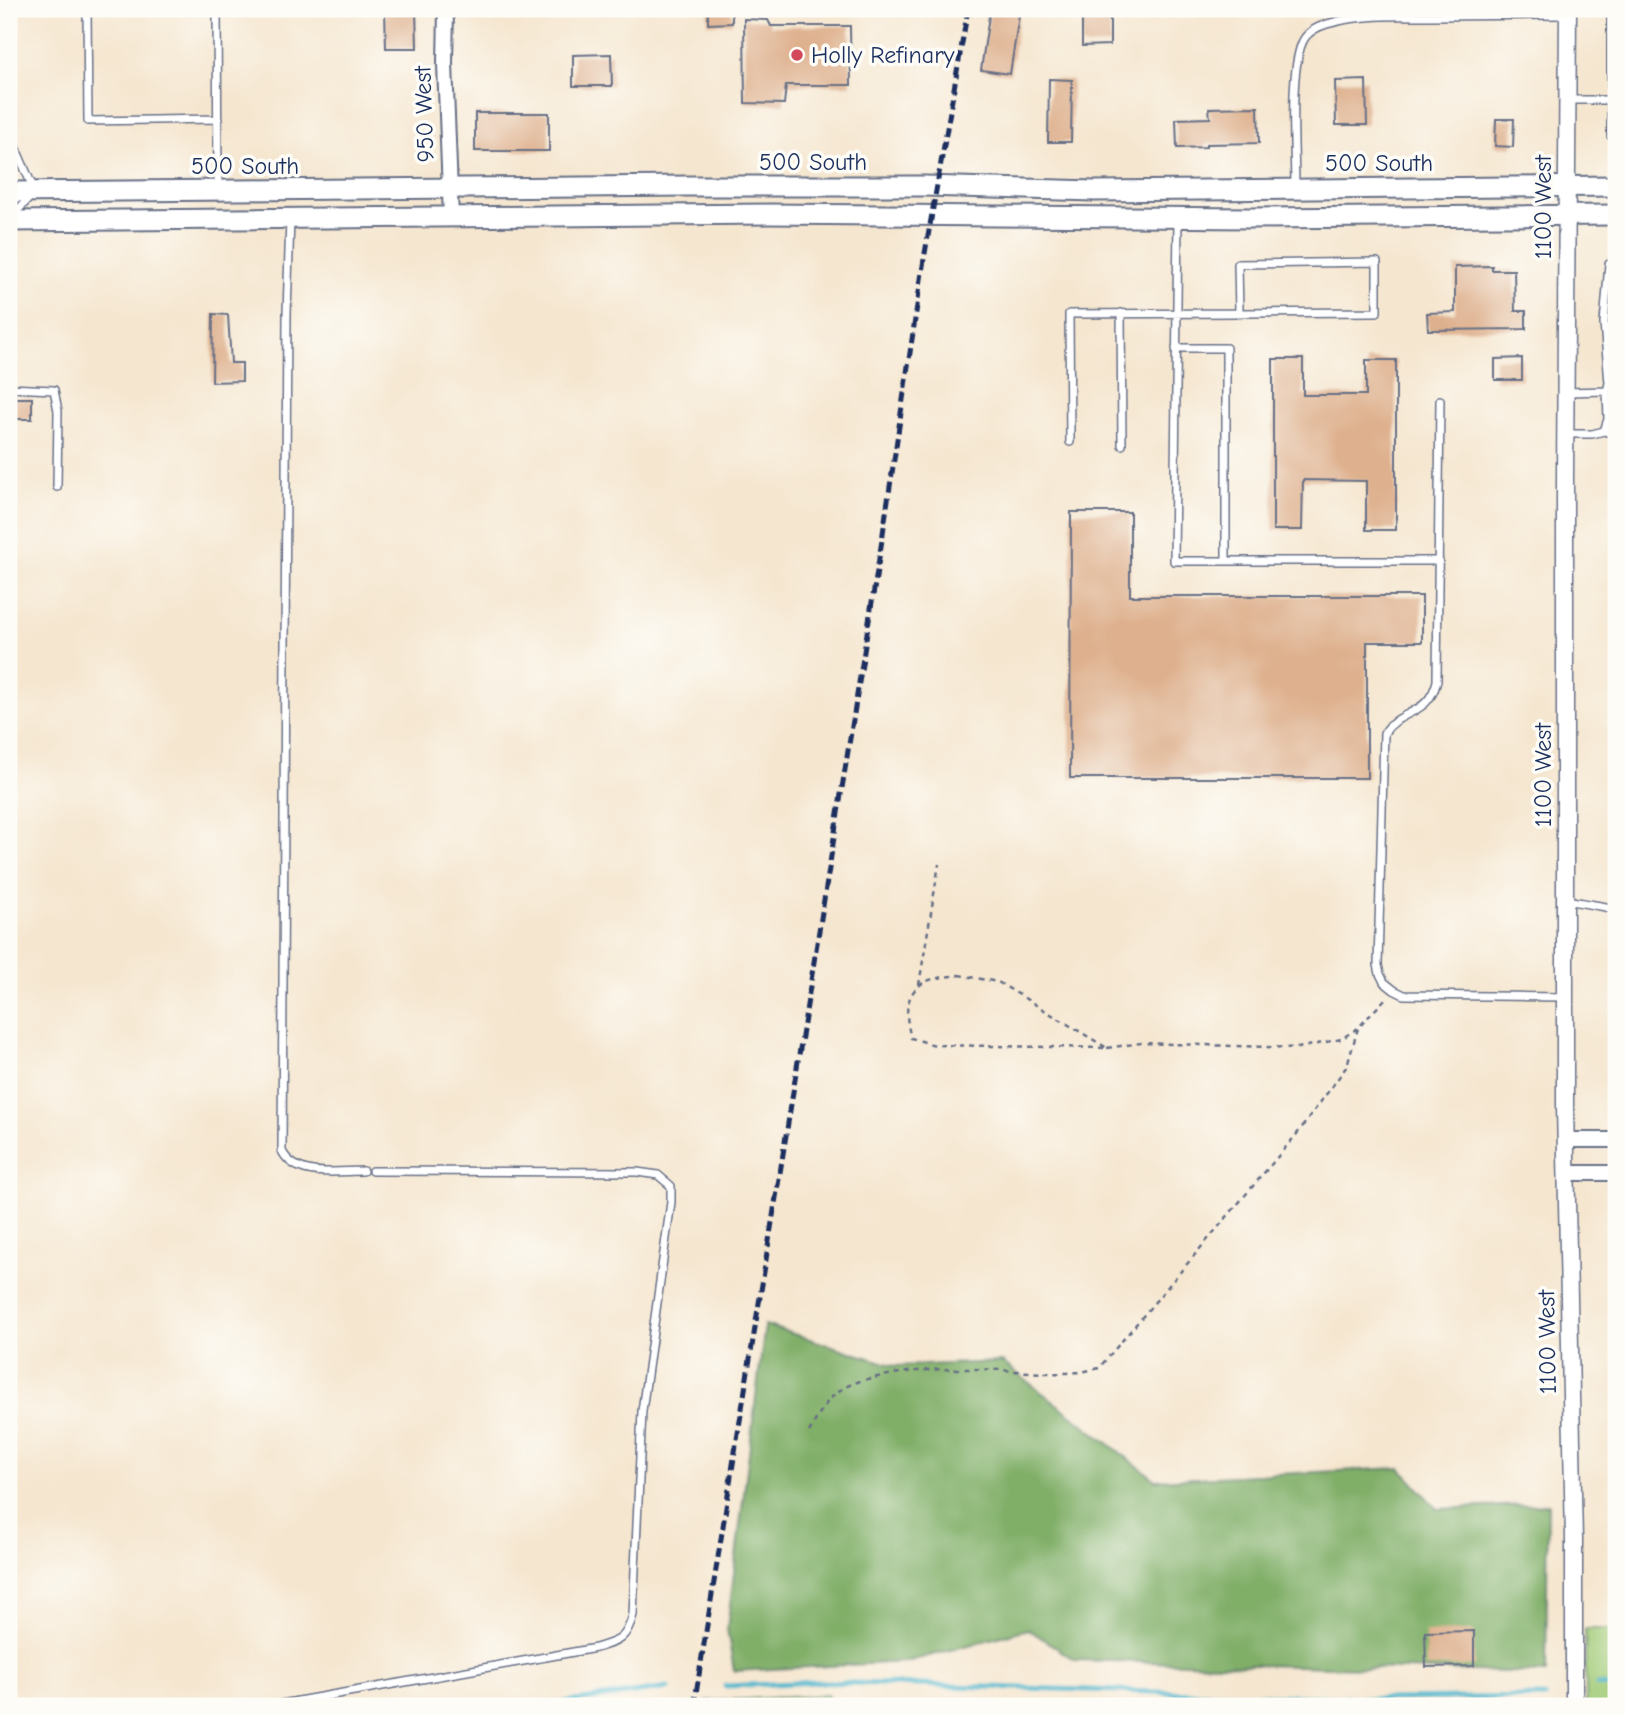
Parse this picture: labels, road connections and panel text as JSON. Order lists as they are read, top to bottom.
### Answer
{
  "streets": {
    "main road": ["500 South"],
    "street": ["950 West", "1100 West"]
  },
  "crossings": [
    ["950 West", "500 South"],
    ["500 South", "1100 West"]
  ],
  "places": ["Holly Refinary"]
}
